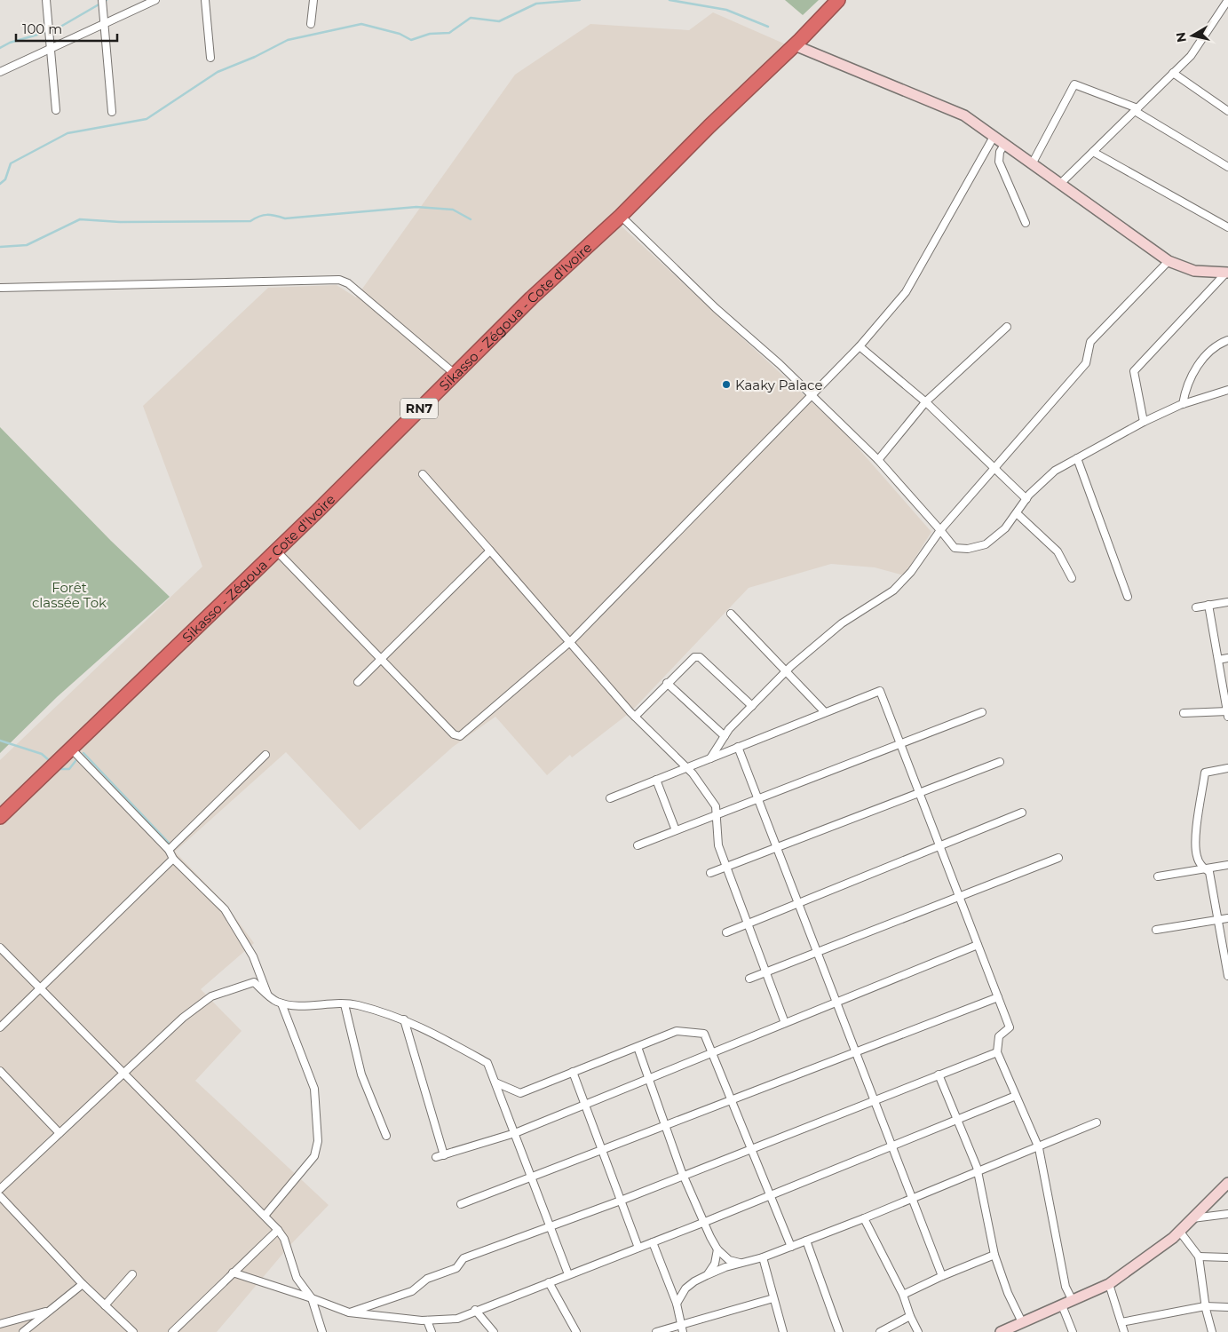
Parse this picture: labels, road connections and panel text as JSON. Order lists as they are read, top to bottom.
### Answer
{
  "streets": {
    "highway": ["Sikasso - Zégoua - Cote d'Ivoire", "RN7"]
  },
  "parks": ["Forêt classée Tok"],
  "places": ["Kaaky Palace"],
  "scale_bar": "100 m",
  "north": "left"
}
